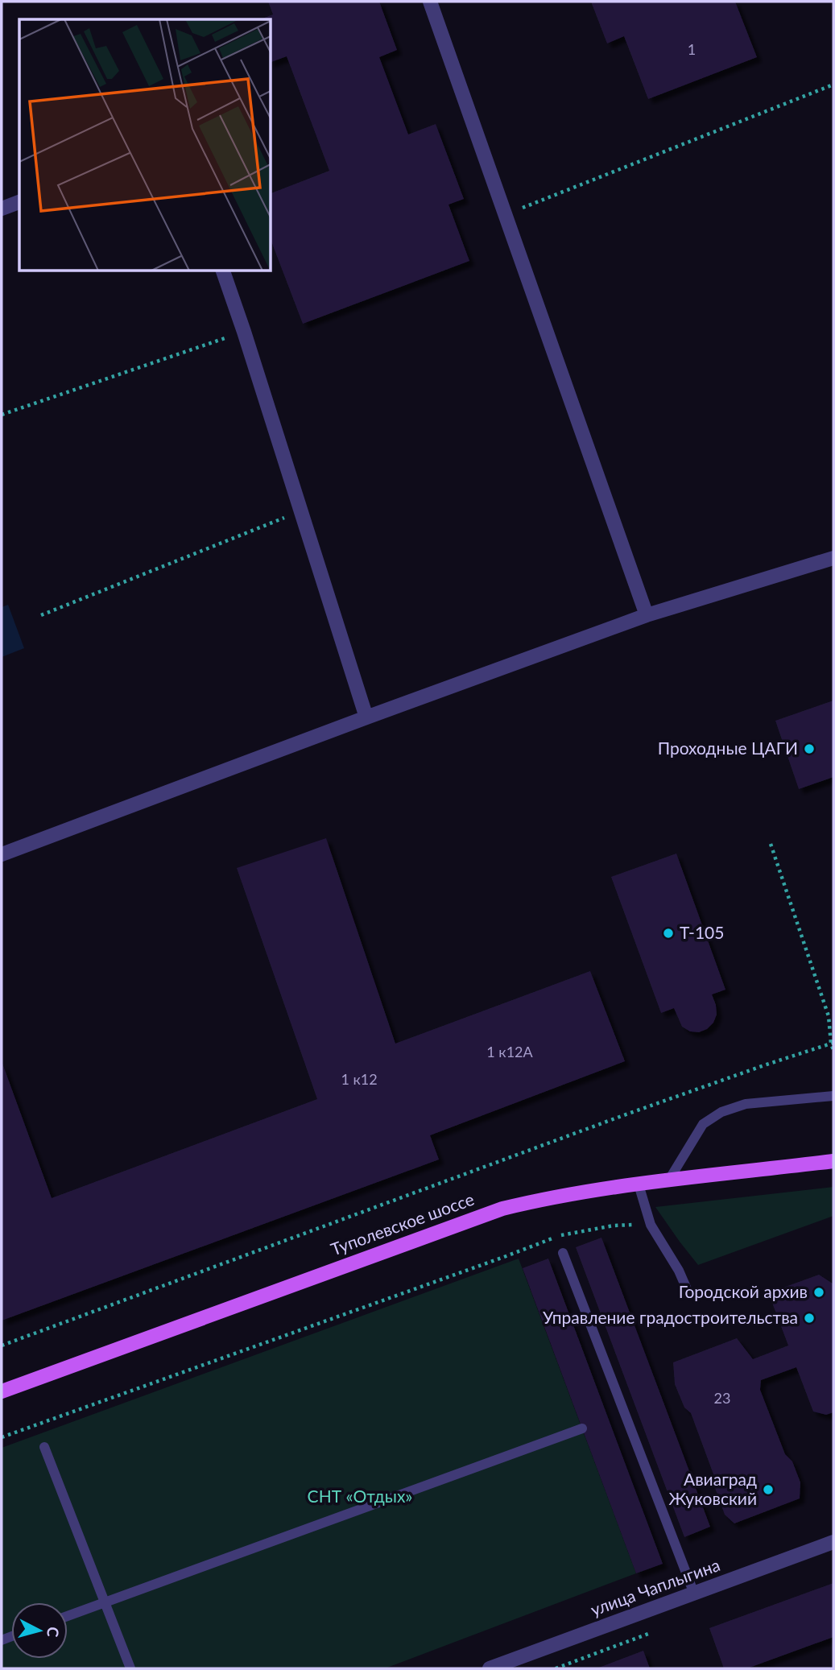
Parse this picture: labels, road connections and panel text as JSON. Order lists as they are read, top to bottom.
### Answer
{
  "streets": {
    "main road": ["Туполевское шоссе"],
    "street": ["улица Чаплыгина"]
  },
  "parks": ["СНТ «Отдых»"],
  "places": [
    "Проходные ЦАГИ",
    "Т-105",
    "Городской архив",
    "Управление градостроительства",
    "Авиаград Жуковский"
  ],
  "house_numbers": [
    "1",
    "1 к12А",
    "1 к12",
    "23"
  ],
  "north": "right"
}
